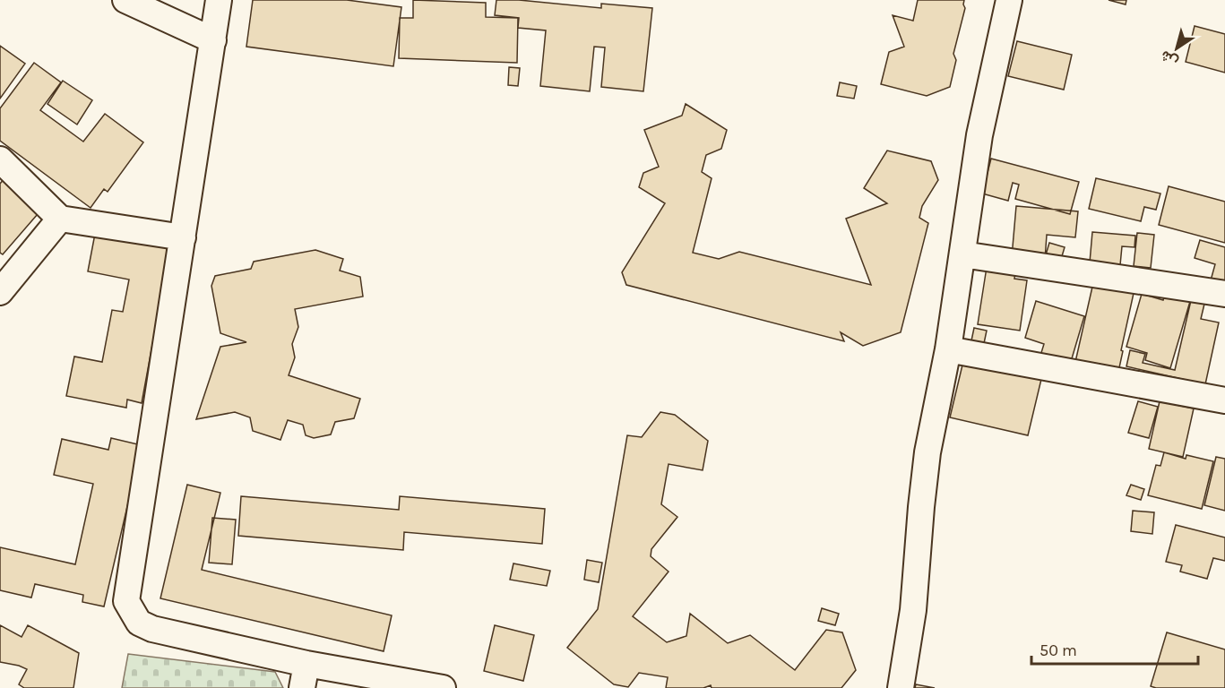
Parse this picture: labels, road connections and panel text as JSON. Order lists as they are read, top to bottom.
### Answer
{
  "scale_bar": "50 m",
  "north": "bottom left"
}
